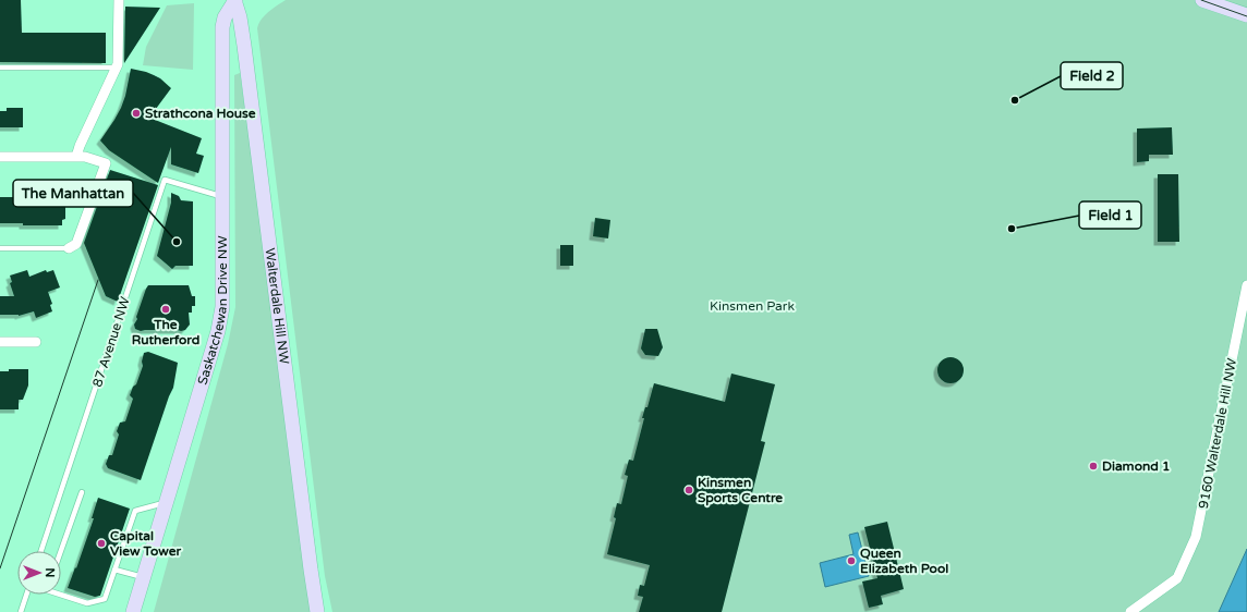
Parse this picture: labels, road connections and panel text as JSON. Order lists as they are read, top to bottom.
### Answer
{
  "streets": {
    "main road": ["Walterdale Hill NW", "Saskatchewan Drive NW"],
    "street": ["9160 Walterdale Hill NW"],
    "lane": ["87 Avenue NW"]
  },
  "crossings": [
    ["Walterdale Hill NW", "Saskatchewan Drive NW"],
    ["Saskatchewan Drive NW", "87 Avenue NW"]
  ],
  "parks": ["Kinsmen Park"],
  "places": [
    "Field 2",
    "Strathcona House",
    "Field 1",
    "The Manhattan",
    "The Rutherford",
    "Diamond 1",
    "Kinsmen Sports Centre",
    "Capital View Tower",
    "Queen Elizabeth Pool"
  ],
  "north": "right"
}
